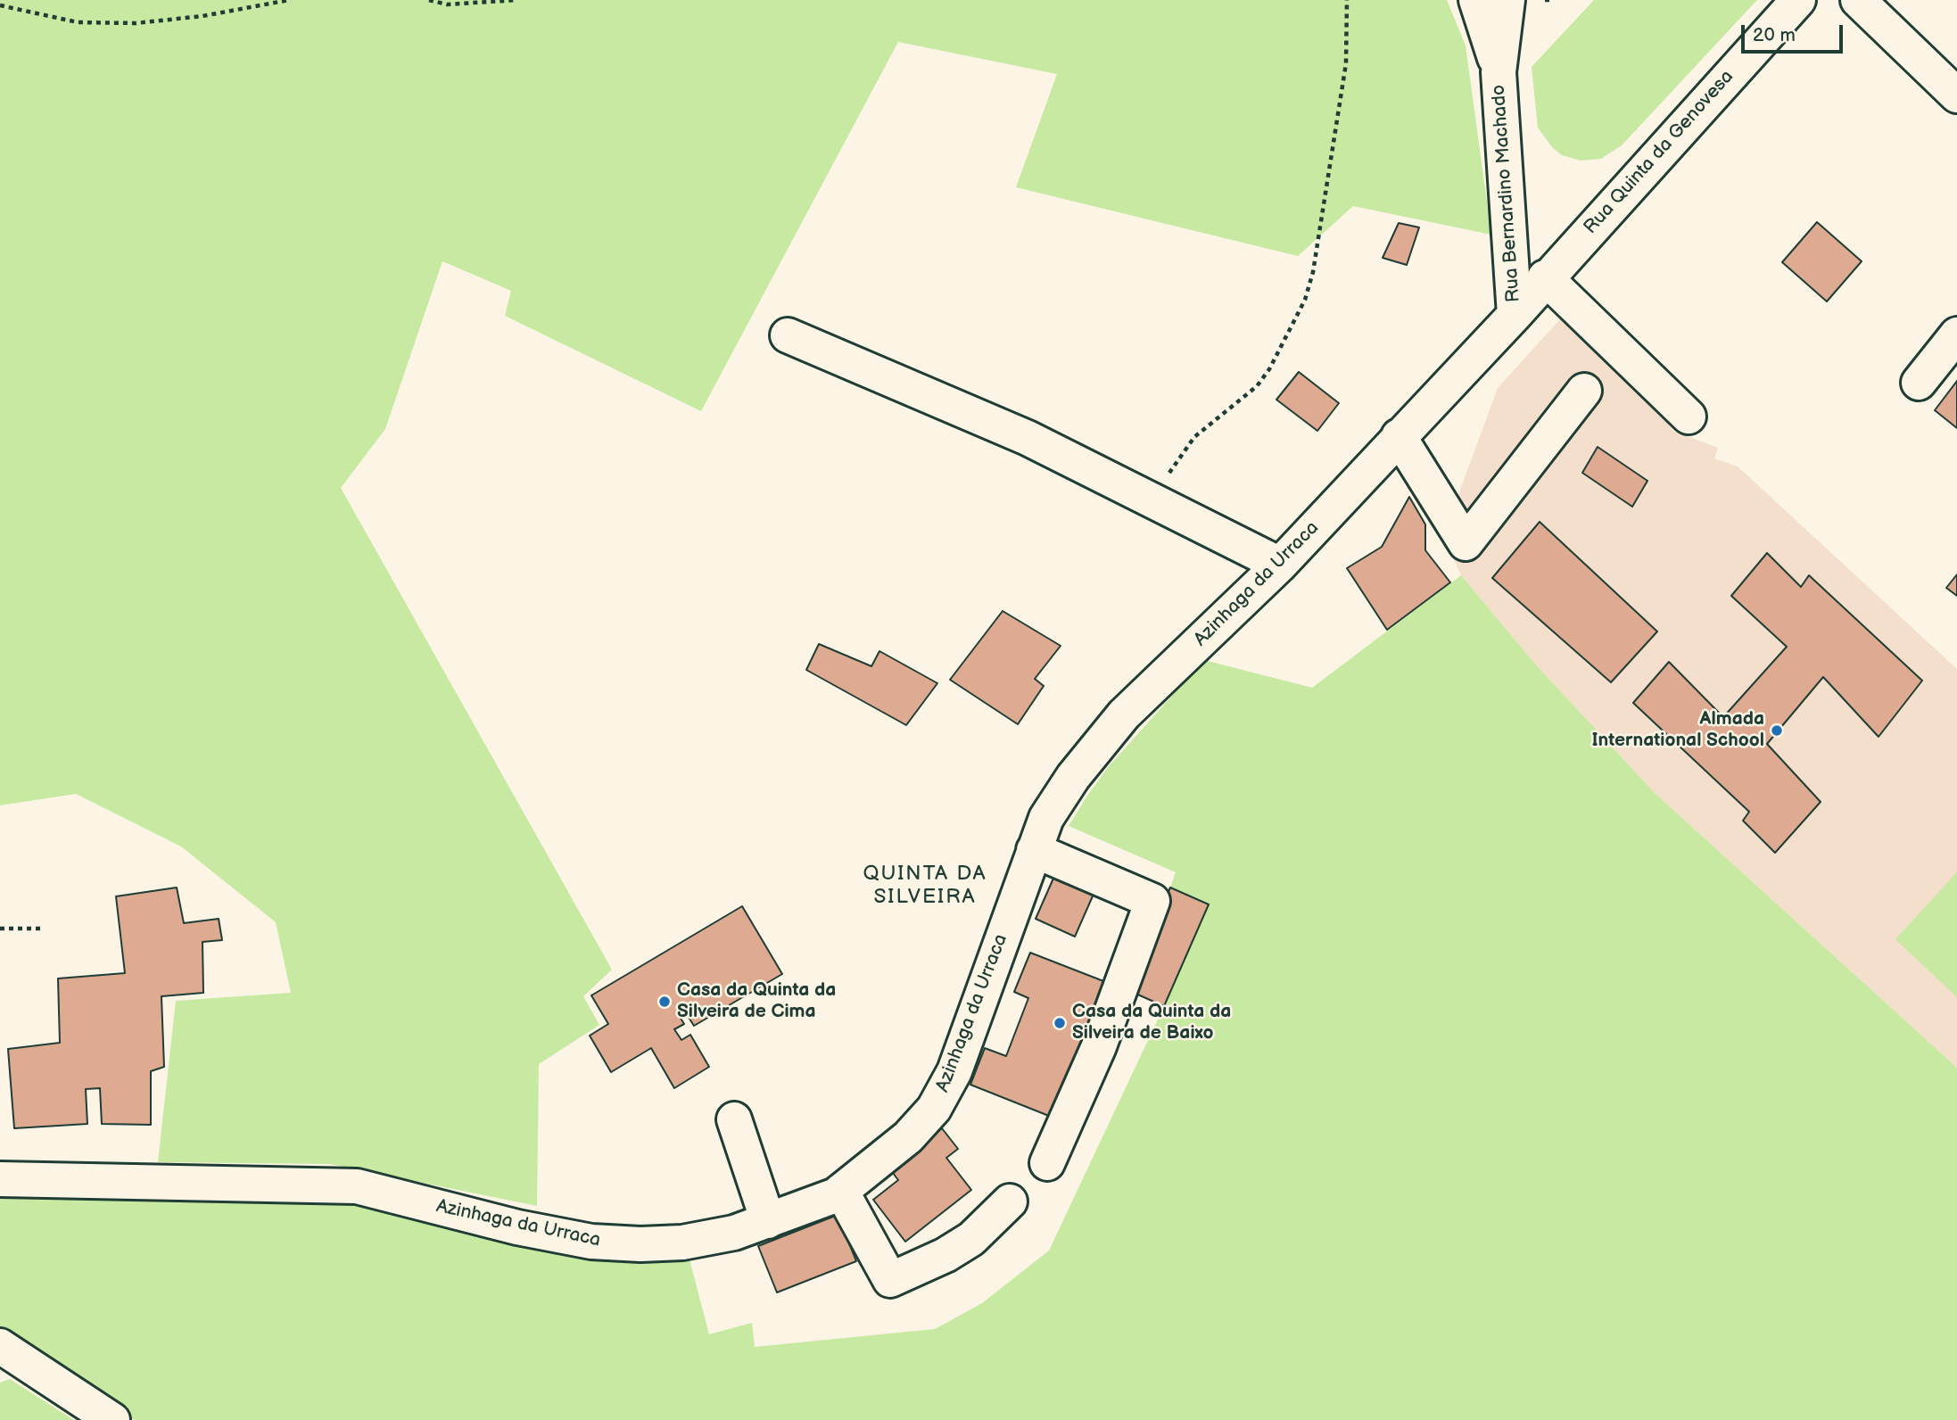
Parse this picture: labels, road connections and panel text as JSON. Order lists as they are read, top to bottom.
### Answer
{
  "streets": {
    "street": ["Rua Quinta da Genovesa", "Rua Bernardino Machado", "Azinhaga da Urraca"]
  },
  "crossings": [
    ["Rua Quinta da Genovesa", "Rua Bernardino Machado"],
    ["Rua Quinta da Genovesa", "Azinhaga da Urraca"],
    ["Rua Bernardino Machado", "Azinhaga da Urraca"]
  ],
  "districts": ["QUINTA DA SILVEIRA"],
  "places": ["Almada International School", "Casa da Quinta da Silveira de Cima", "Casa da Quinta da Silveira de Baixo"],
  "scale_bar": "20 m"
}
